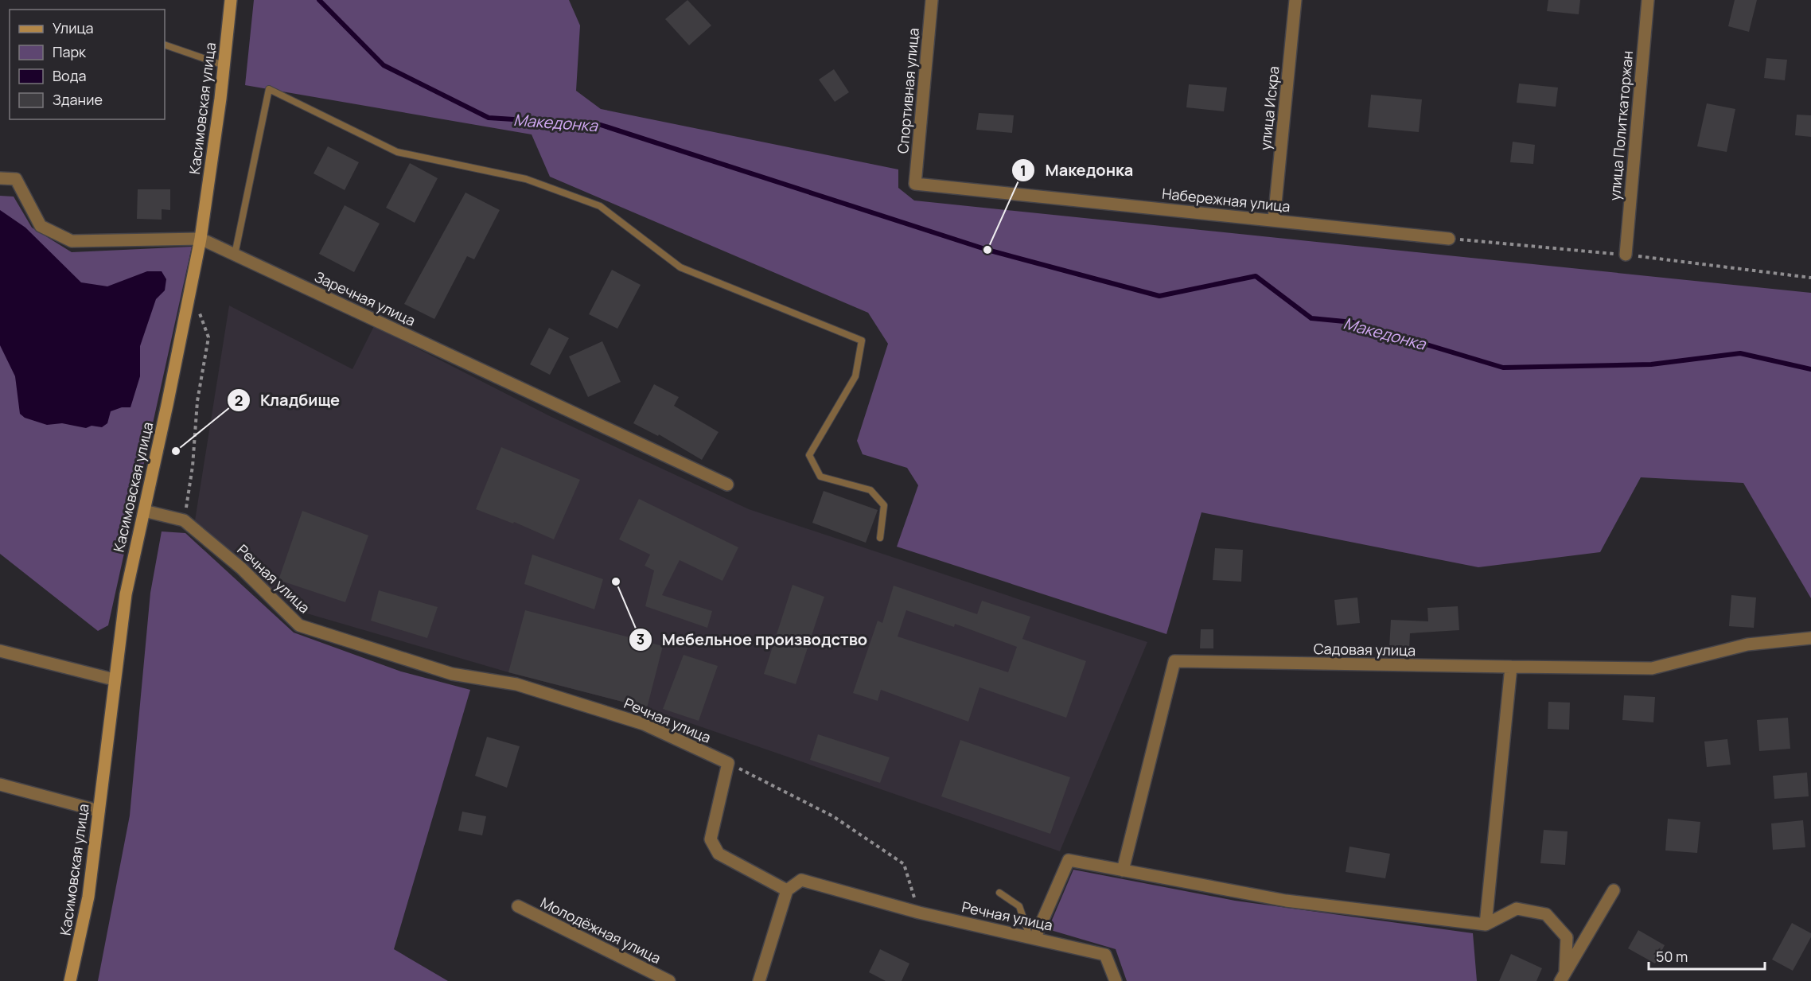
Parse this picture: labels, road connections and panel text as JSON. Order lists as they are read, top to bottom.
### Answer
{
  "streets": {
    "main road": ["Касимовская улица"],
    "street": [
      "Спортивная улица",
      "улица Искра",
      "улица Политкаторжан",
      "Набережная улица",
      "Заречная улица",
      "Речная улица",
      "Садовая улица",
      "Молодёжная улица"
    ]
  },
  "crossings": [
    ["Спортивная улица", "Набережная улица"],
    ["Касимовская улица", "Заречная улица"],
    ["Касимовская улица", "Речная улица"],
    ["улица Искра", "Набережная улица"]
  ],
  "water": ["Македонка"],
  "places": ["Македонка", "Кладбище", "Мебельное производство"],
  "legend": [
    "Улица",
    "Парк",
    "Вода",
    "Здание"
  ],
  "scale_bar": "50 m"
}
